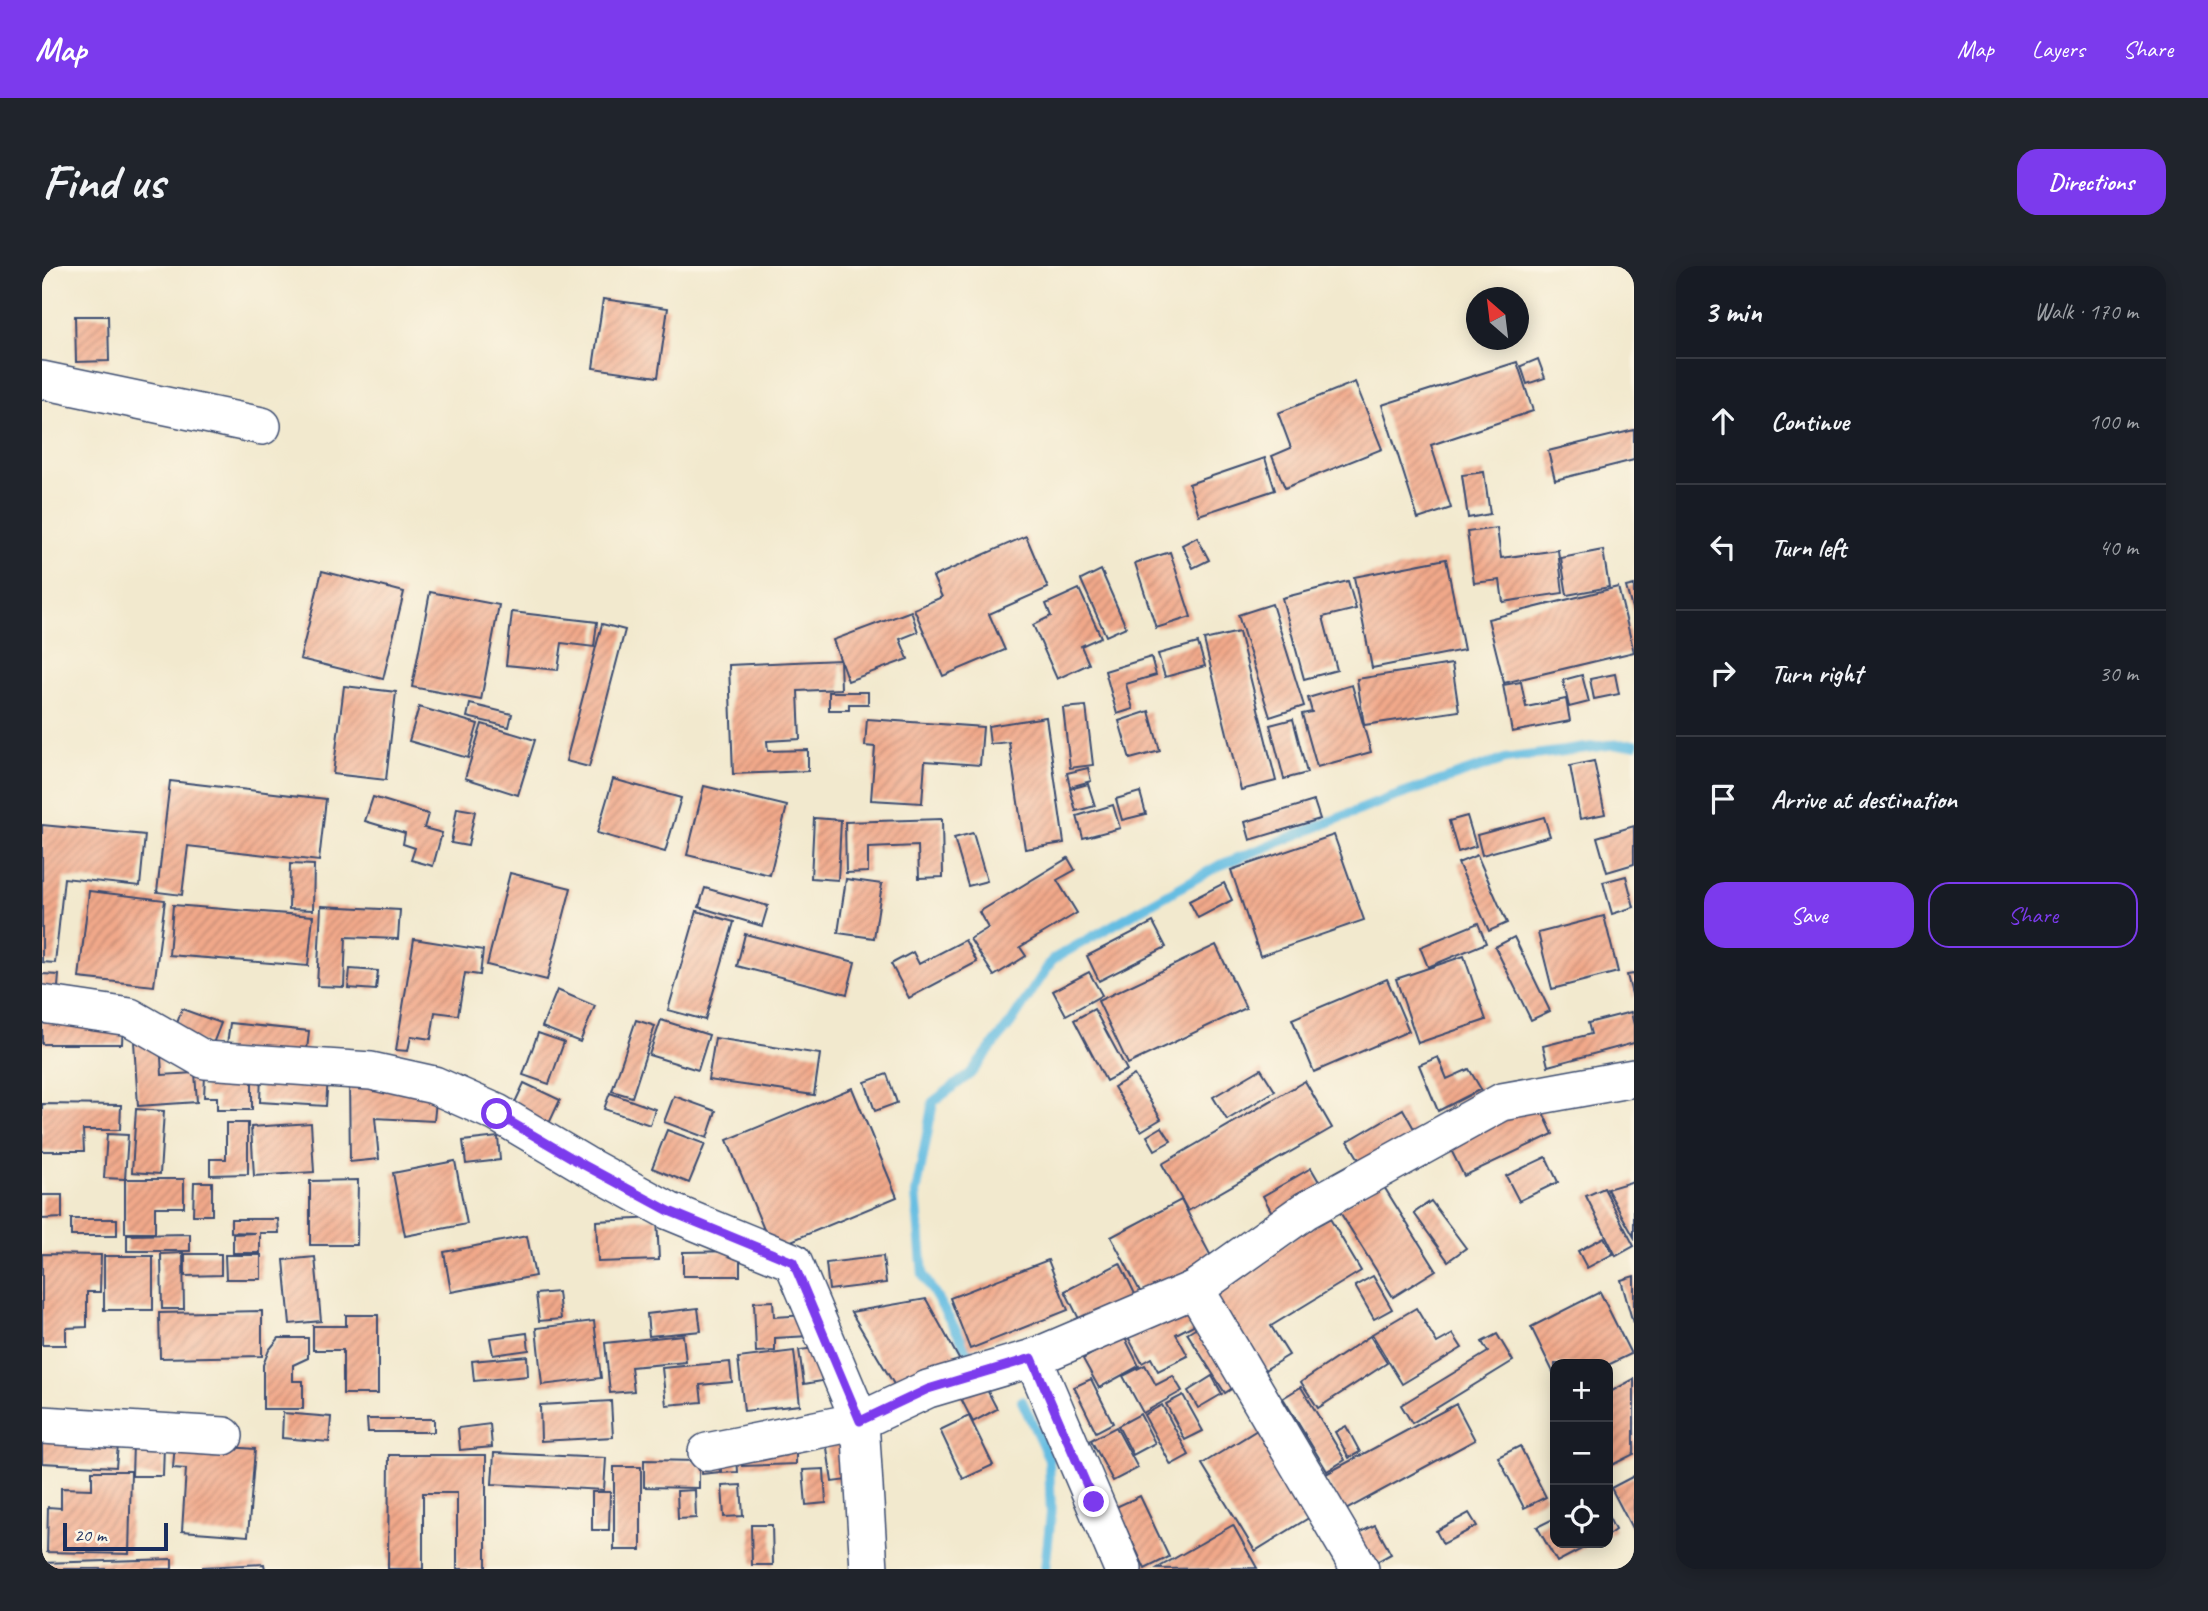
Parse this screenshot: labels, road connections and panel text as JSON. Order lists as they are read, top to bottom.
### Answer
{
  "scale_bar": "20 m",
  "north": "top left",
  "page": {
    "header": "Map",
    "nav": ["Map", "Layers", "Share"],
    "buttons": [
      "Directions",
      ["Save", "Share"]
    ],
    "title": "Find us",
    "heading": ["3 min", "Walk · 170 m"],
    "list": [
      ["Continue", "100 m"],
      ["Turn left", "40 m"],
      ["Turn right", "30 m"],
      "Arrive at destination"
    ],
    "map_buttons": ["+", "−"],
    "scale": "20 m"
  }
}
